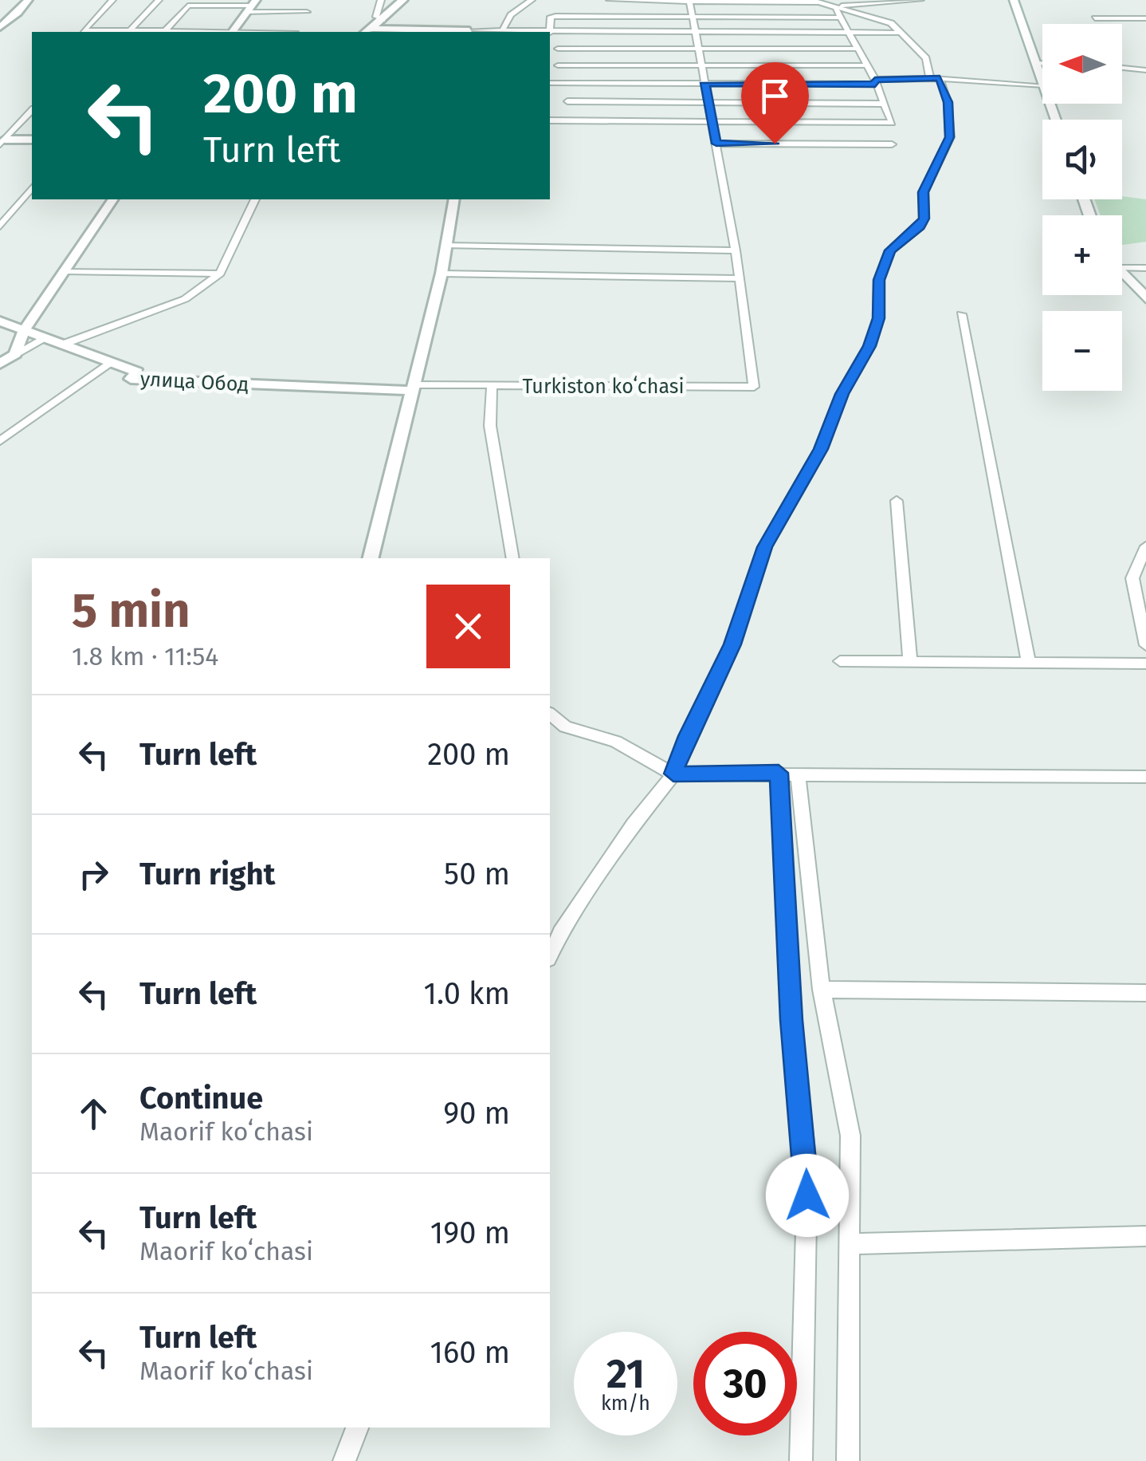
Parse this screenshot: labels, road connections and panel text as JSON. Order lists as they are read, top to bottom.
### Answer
{
  "streets": {
    "street": ["улица Обод", "Turkiston koʻchasi"]
  },
  "north": "left",
  "page": {
    "map_buttons": ["+", "−"],
    "turn": ["200 m", "Turn left"],
    "heading": ["5 min", "1.8 km · 11:54"],
    "list": [
      {
        "name": "Turn left",
        "value": "200 m"
      },
      {
        "name": "Turn right",
        "value": "50 m"
      },
      {
        "name": "Turn left",
        "value": "1.0 km"
      },
      {
        "name": "Continue",
        "note": "Maorif koʻchasi",
        "value": "90 m"
      },
      {
        "name": "Turn left",
        "note": "Maorif koʻchasi",
        "value": "190 m"
      },
      {
        "name": "Turn left",
        "note": "Maorif koʻchasi",
        "value": "160 m"
      }
    ],
    "speed": "21 km/h",
    "limit": "30"
  }
}
